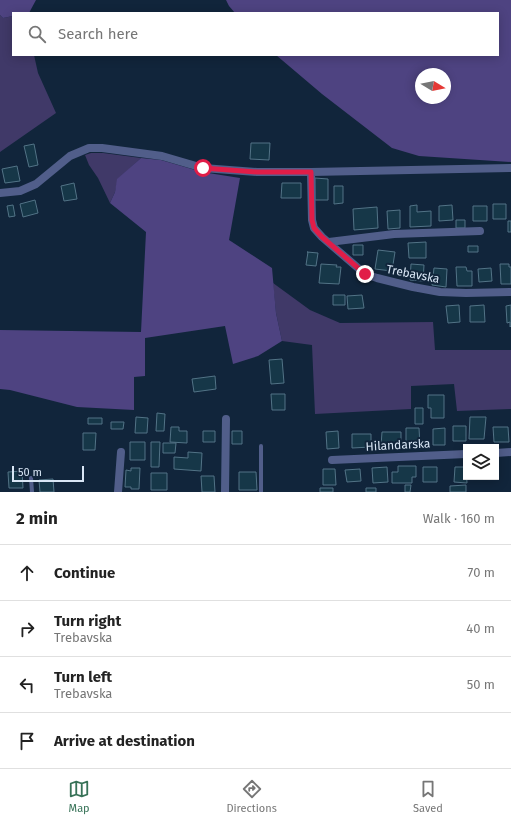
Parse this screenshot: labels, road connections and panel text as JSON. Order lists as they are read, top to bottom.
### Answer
{
  "streets": {
    "street": ["Trebavska", "Hilandarska"]
  },
  "scale_bar": "50 m",
  "north": "right",
  "page": {
    "search": "Search here",
    "scale": "50 m",
    "heading": ["2 min", "Walk · 160 m"],
    "list": [
      ["Continue", "70 m"],
      ["Turn right", "Trebavska", "40 m"],
      ["Turn left", "Trebavska", "50 m"],
      "Arrive at destination"
    ],
    "nav": ["Map", "Directions", "Saved"]
  }
}
